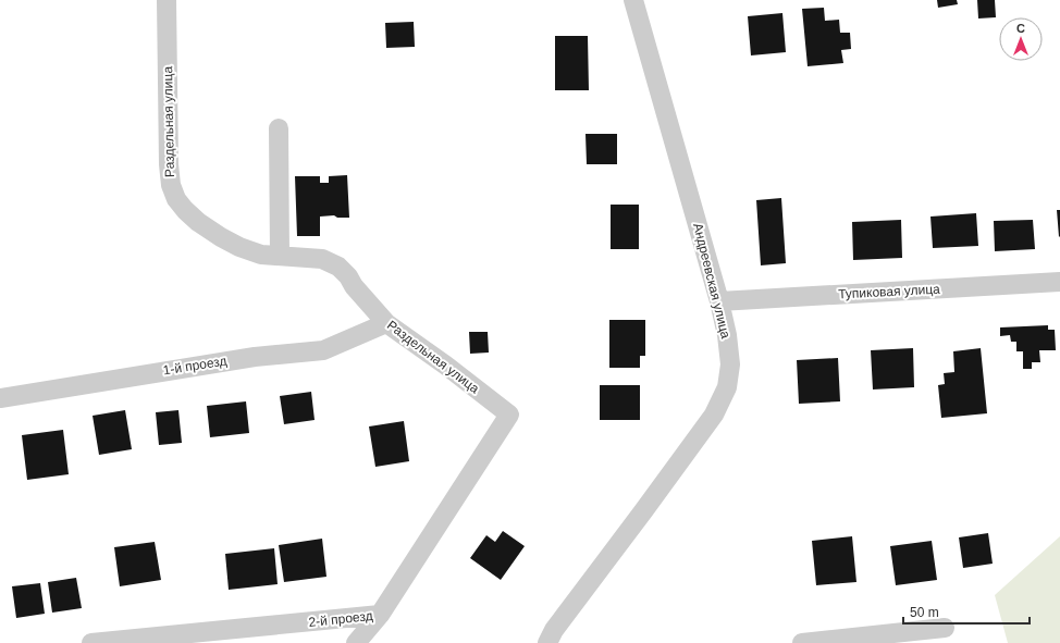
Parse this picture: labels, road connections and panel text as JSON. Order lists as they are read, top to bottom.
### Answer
{
  "streets": {
    "street": [
      "Раздельная улица",
      "Андреевская улица",
      "Тупиковая улица",
      "1-й проезд",
      "2-й проезд"
    ]
  },
  "crossings": [
    ["Раздельная улица", "1-й проезд"],
    ["Раздельная улица", "2-й проезд"],
    ["Андреевская улица", "Тупиковая улица"]
  ],
  "scale_bar": "50 m",
  "north": "top"
}
